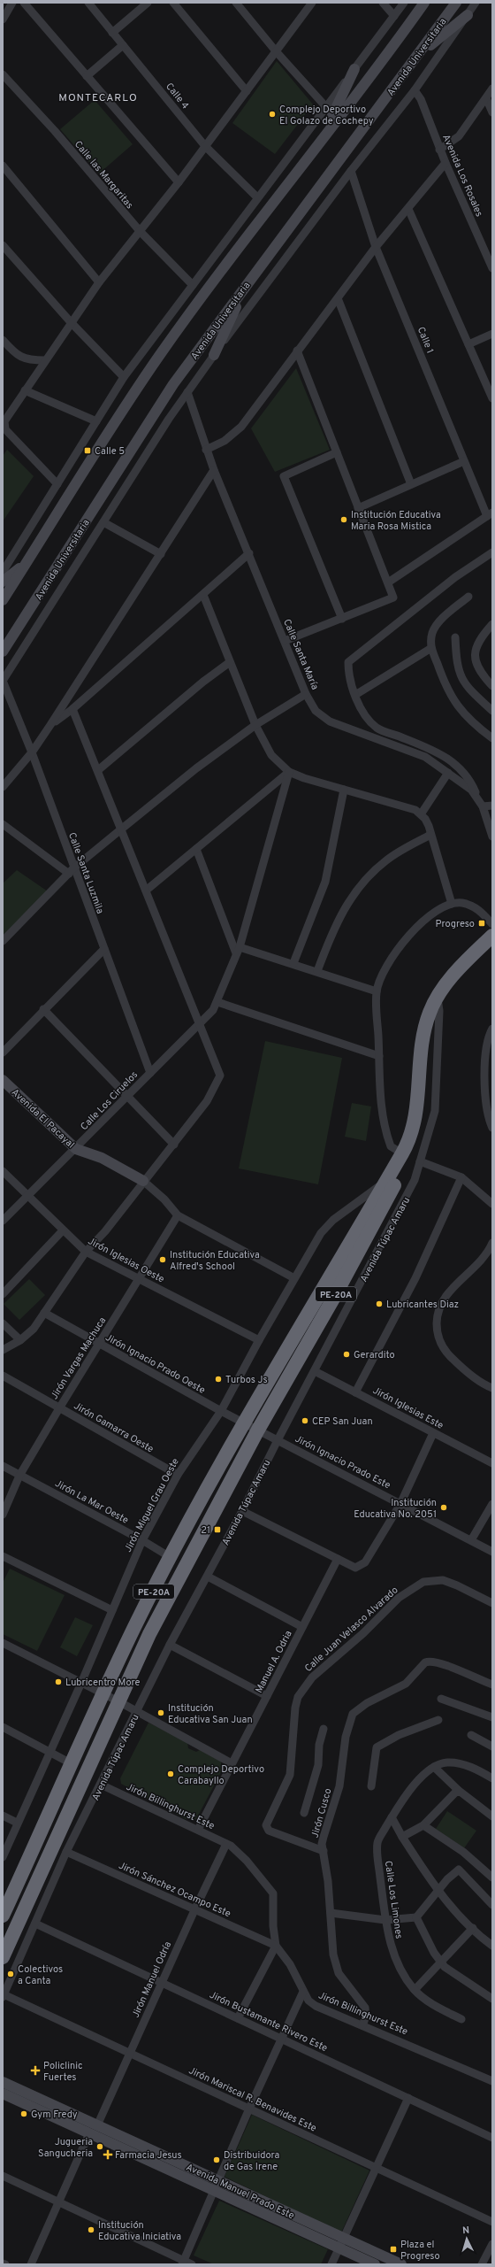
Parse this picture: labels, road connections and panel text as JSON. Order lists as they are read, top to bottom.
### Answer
{
  "streets": {
    "highway": ["Avenida Túpac Amaru", "PE-20A"],
    "street": [
      "Avenida Universitaria",
      "Calle 4",
      "Calle las Margaritas",
      "Avenida Los Rosales",
      "Calle 1",
      "Calle Santa María",
      "Calle Santa Luzmila",
      "Calle Los Ciruelos",
      "Avenida El Pacayal",
      "Jirón Iglesias Oeste",
      "Jirón Vargas Machuca",
      "Jirón Ignacio Prado Oeste",
      "Jirón Iglesias Este",
      "Jirón Gamarra Oeste",
      "Jirón Ignacio Prado Este",
      "Jirón La Mar Oeste",
      "Jirón Miguel Grau Oeste",
      "Calle Juan Velasco Alvarado",
      "Manuel A. Odria",
      "Jirón Billinghurst Este",
      "Jirón Cusco",
      "Jirón Sánchez Ocampo Este",
      "Calle Los Limones",
      "Jirón Manuel Odría",
      "Jirón Bustamante Rivero Este",
      "Jirón Mariscal R. Benavides Este",
      "Avenida Manuel Prado Este"
    ]
  },
  "crossings": [
    ["Calle Santa Luzmila", "Calle Los Ciruelos"],
    ["Calle Los Ciruelos", "Avenida El Pacayal"],
    ["Calle Los Ciruelos", "Jirón Iglesias Oeste"],
    ["Avenida Túpac Amaru", "Jirón Ignacio Prado Oeste"],
    ["Avenida Túpac Amaru", "Jirón Iglesias Este"],
    ["Avenida Túpac Amaru", "Jirón Ignacio Prado Este"],
    ["Avenida Túpac Amaru", "Jirón La Mar Oeste"],
    ["Avenida Túpac Amaru", "Jirón Miguel Grau Oeste"],
    ["Avenida Túpac Amaru", "Jirón Billinghurst Este"],
    ["Avenida Túpac Amaru", "Jirón Sánchez Ocampo Este"],
    ["Avenida Túpac Amaru", "Jirón Bustamante Rivero Este"],
    ["Avenida Túpac Amaru", "Jirón Mariscal R. Benavides Este"],
    ["Jirón Iglesias Oeste", "Jirón Vargas Machuca"],
    ["Jirón Iglesias Oeste", "Jirón Miguel Grau Oeste"],
    ["Jirón Vargas Machuca", "Jirón Ignacio Prado Oeste"],
    ["Jirón Vargas Machuca", "Jirón Gamarra Oeste"],
    ["Jirón Vargas Machuca", "Jirón La Mar Oeste"],
    ["Jirón Ignacio Prado Oeste", "Jirón Ignacio Prado Este"],
    ["Jirón Ignacio Prado Oeste", "Jirón Miguel Grau Oeste"],
    ["Jirón Gamarra Oeste", "Jirón Miguel Grau Oeste"],
    ["Jirón La Mar Oeste", "Jirón Miguel Grau Oeste"],
    ["Calle Juan Velasco Alvarado", "Jirón Cusco"],
    ["Manuel A. Odria", "Jirón Billinghurst Este"],
    ["Jirón Billinghurst Este", "Jirón Cusco"],
    ["Jirón Billinghurst Este", "Jirón Sánchez Ocampo Este"],
    ["Jirón Billinghurst Este", "Jirón Manuel Odría"],
    ["Jirón Sánchez Ocampo Este", "Jirón Manuel Odría"],
    ["Jirón Manuel Odría", "Jirón Bustamante Rivero Este"],
    ["Jirón Manuel Odría", "Jirón Mariscal R. Benavides Este"],
    ["Jirón Manuel Odría", "Avenida Manuel Prado Este"]
  ],
  "districts": ["MONTECARLO"],
  "places": {
    "other": [
      "Complejo Deportivo El Golazo de Cochepy",
      "Institución Educativa Maria Rosa Mistica",
      "Institución Educativa Alfred's School",
      "Lubricantes Diaz",
      "Gerardito",
      "Turbos Js",
      "CEP San Juan",
      "Institución Educativa No. 2051",
      "Lubricentro More",
      "Institución Educativa San Juan",
      "Complejo Deportivo Carabayllo",
      "Colectivos a Canta",
      "Gym Fredy",
      "Jugueria Sangucheria",
      "Distribuidora de Gas Irene",
      "Institución Educativa Iniciativa"
    ],
    "transit": [
      "Calle 5",
      "Progreso",
      "21",
      "Plaza el Progreso"
    ],
    "health": ["Policlinic Fuertes", "Farmacia Jesus"]
  },
  "north": "top"
}
